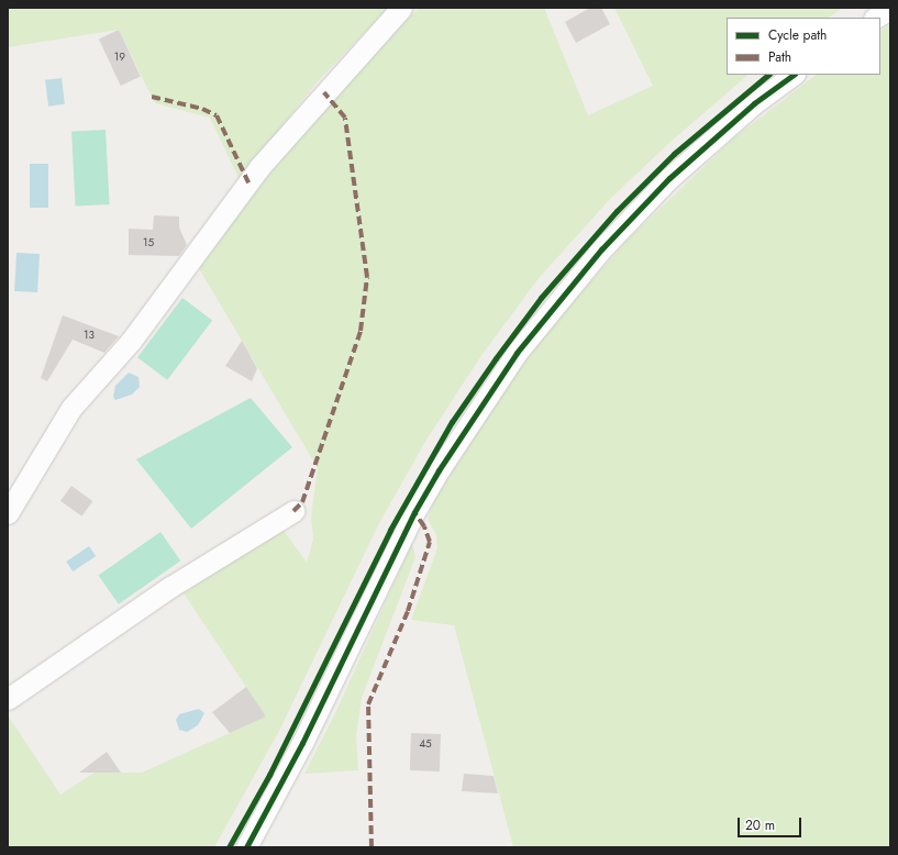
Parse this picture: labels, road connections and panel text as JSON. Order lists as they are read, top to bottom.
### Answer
{
  "house_numbers": [
    "19",
    "15",
    "13",
    "45"
  ],
  "legend": ["Cycle path", "Path"],
  "scale_bar": "20 m"
}
